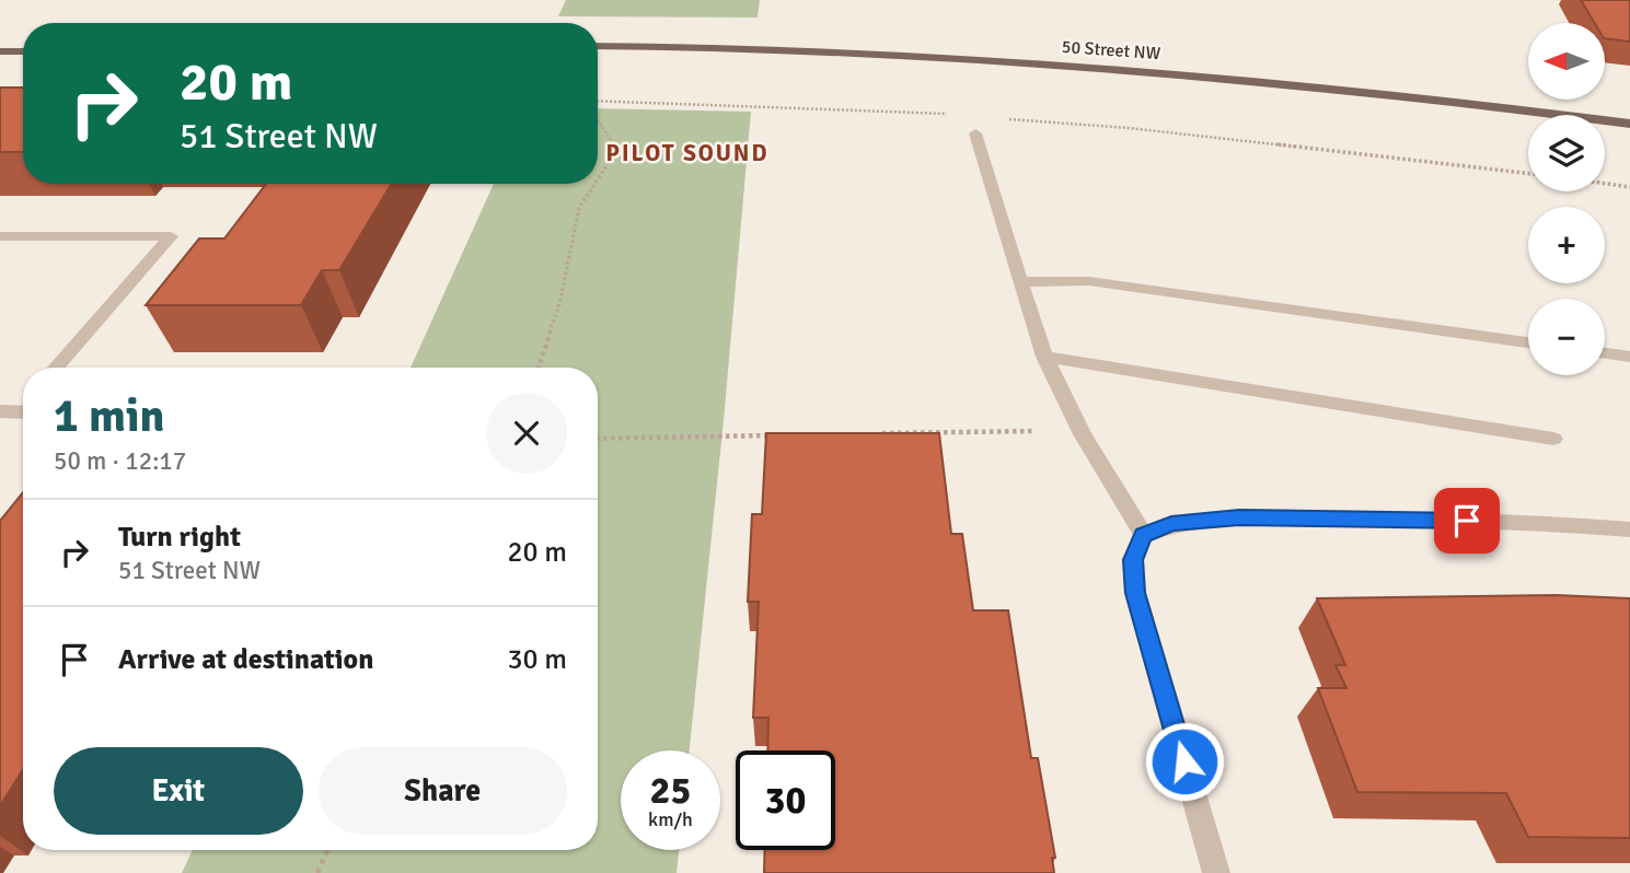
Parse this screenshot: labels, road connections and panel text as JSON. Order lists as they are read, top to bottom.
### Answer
{
  "streets": {
    "main road": ["50 Street NW"]
  },
  "districts": ["PILOT SOUND"],
  "north": "left",
  "page": {
    "map_buttons": ["+", "−"],
    "turn": ["20 m", "51 Street NW"],
    "heading": ["1 min", "50 m · 12:17"],
    "list": [
      {
        "name": "Turn right",
        "note": "51 Street NW",
        "value": "20 m"
      },
      {
        "name": "Arrive at destination",
        "value": "30 m"
      }
    ],
    "buttons": ["Exit", "Share"],
    "speed": "25 km/h",
    "limit": "30"
  }
}
